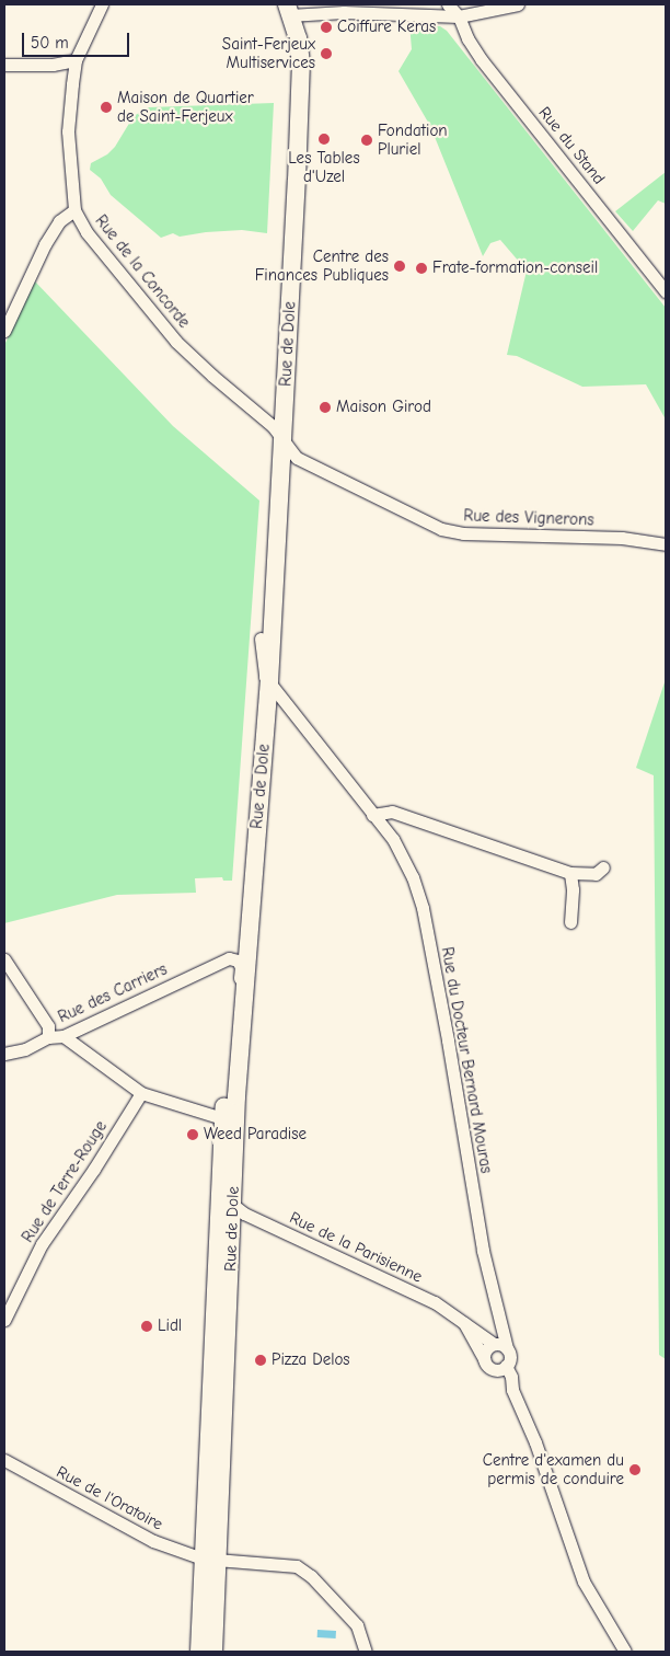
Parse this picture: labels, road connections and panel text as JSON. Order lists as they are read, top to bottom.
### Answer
{
  "streets": {
    "main road": ["Rue de Dole"],
    "street": [
      "Rue du Stand",
      "Rue de la Concorde",
      "Rue des Vignerons",
      "Rue des Carriers",
      "Rue du Docteur Bernard Mouras",
      "Rue de Terre-Rouge",
      "Rue de la Parisienne",
      "Rue de l'Oratoire"
    ]
  },
  "crossings": [
    ["Rue de la Concorde", "Rue de Dole"],
    ["Rue de la Concorde", "Rue des Vignerons"],
    ["Rue de Dole", "Rue des Vignerons"],
    ["Rue de Dole", "Rue des Carriers"],
    ["Rue de Dole", "Rue du Docteur Bernard Mouras"],
    ["Rue de Dole", "Rue de la Parisienne"],
    ["Rue de Dole", "Rue de l'Oratoire"],
    ["Rue du Docteur Bernard Mouras", "Rue de la Parisienne"]
  ],
  "places": [
    "Coiffure Keras",
    "Saint-Ferjeux Multiservices",
    "Maison de Quartier de Saint-Ferjeux",
    "Les Tables d'Uzel",
    "Fondation Pluriel",
    "Centre des Finances Publiques",
    "Frate-formation-conseil",
    "Maison Girod",
    "Weed Paradise",
    "Lidl",
    "Pizza Delos",
    "Centre d'examen du permis de conduire"
  ],
  "scale_bar": "50 m"
}
